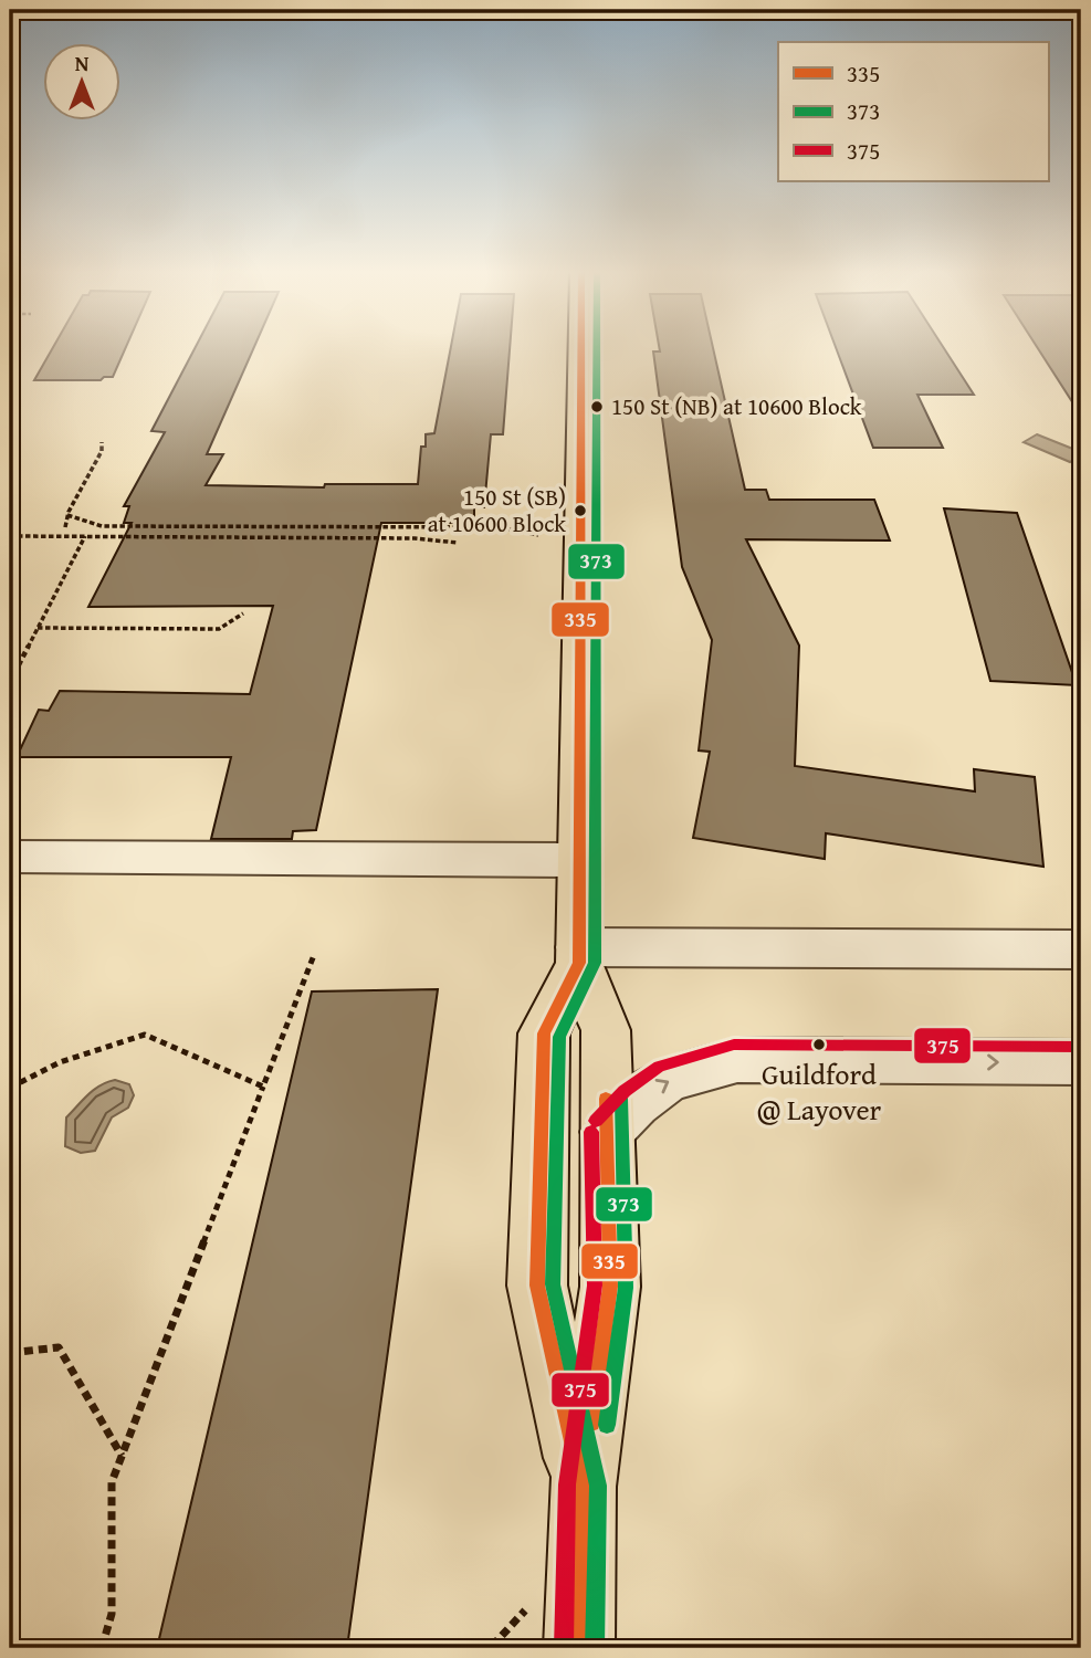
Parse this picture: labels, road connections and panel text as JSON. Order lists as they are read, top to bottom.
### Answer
{
  "places": ["150 St (NB) at 10600 Block", "150 St (SB) at 10600 Block", "Guildford @ Layover"],
  "lines": ["transit line 335", "transit line 373", "transit line 375"],
  "legend": ["335", "373", "375"],
  "north": "top"
}
